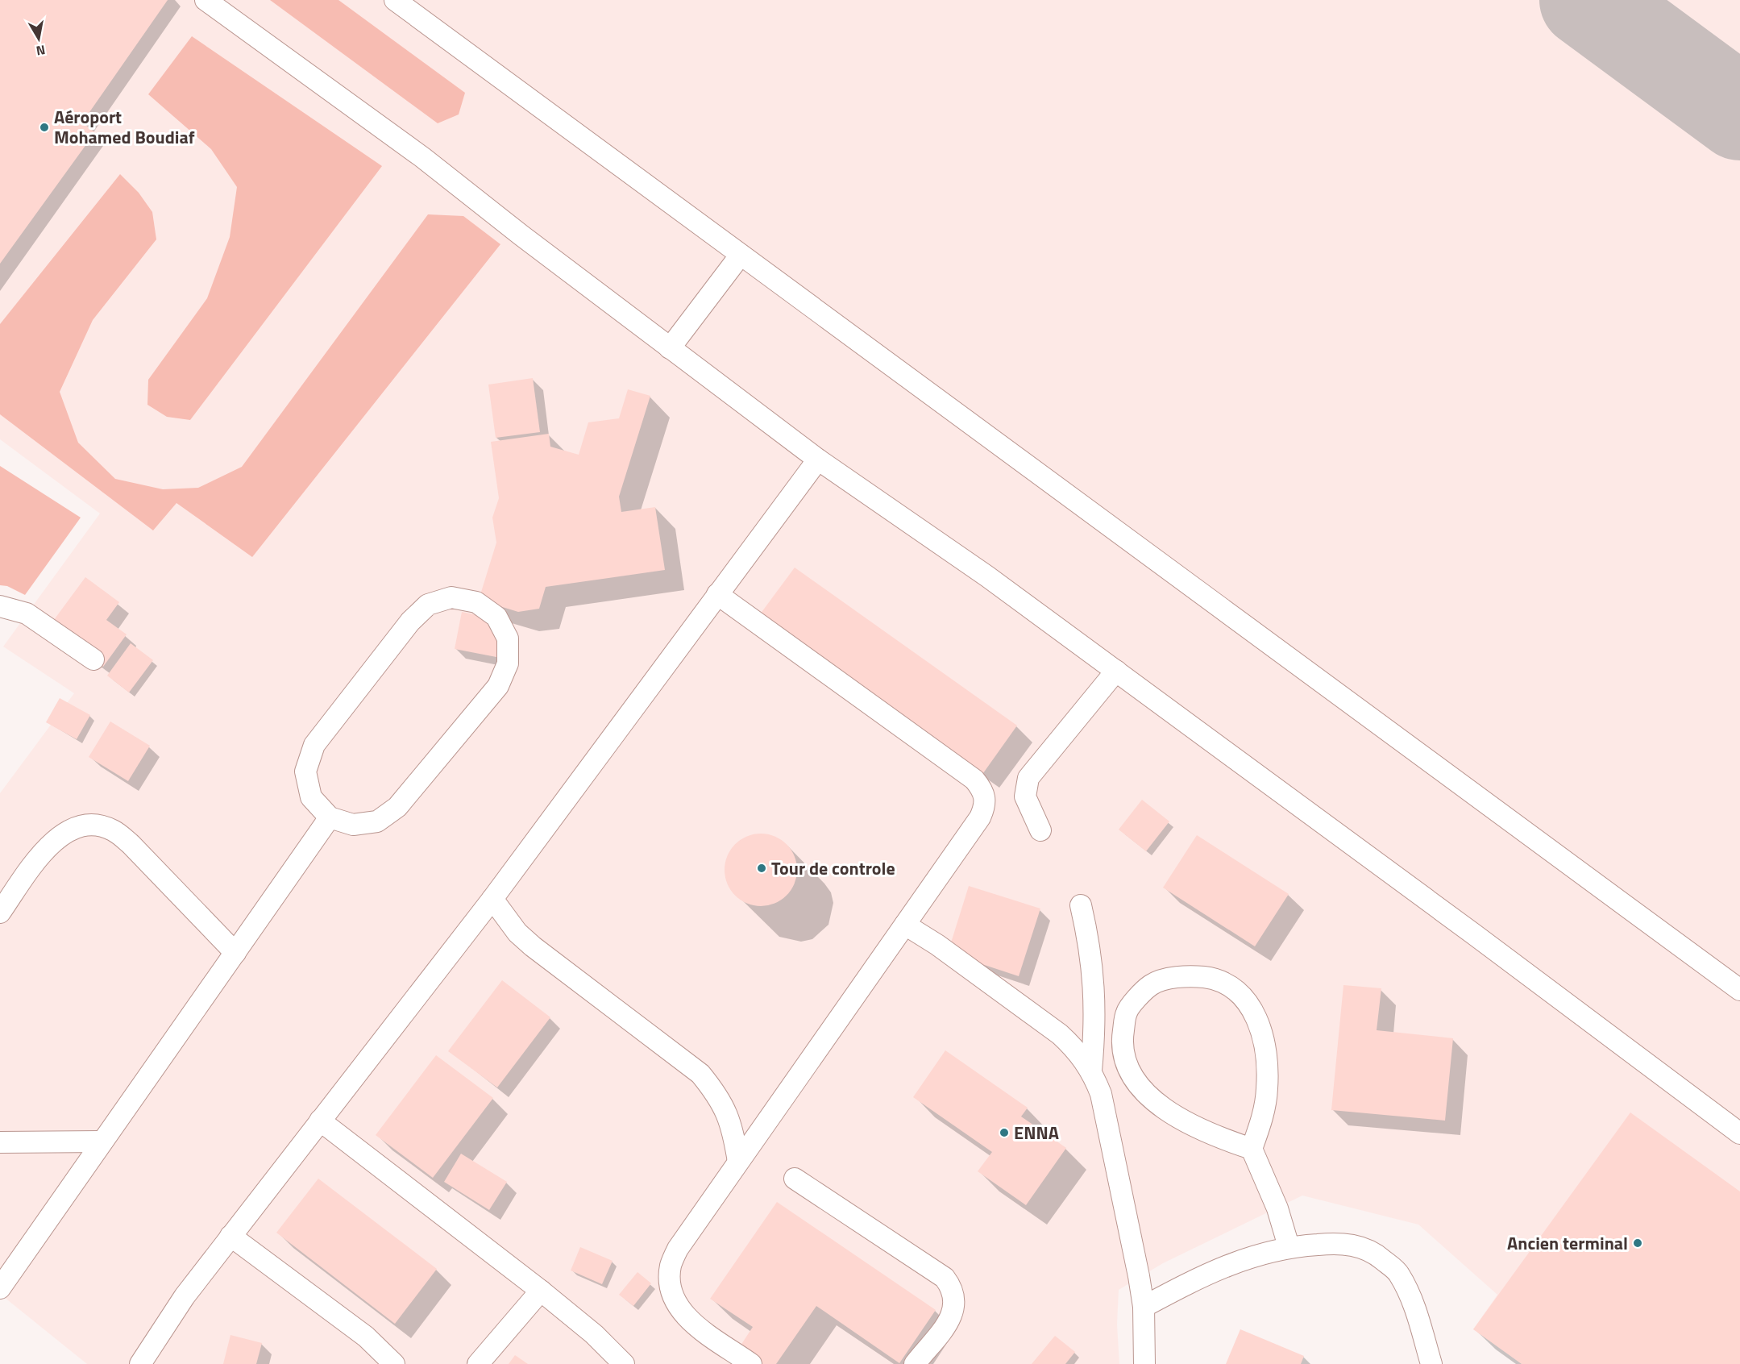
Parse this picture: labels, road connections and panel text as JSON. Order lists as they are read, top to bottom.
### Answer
{
  "places": [
    "Aéroport Mohamed Boudiaf",
    "Tour de controle",
    "ENNA",
    "Ancien terminal"
  ],
  "north": "bottom"
}
